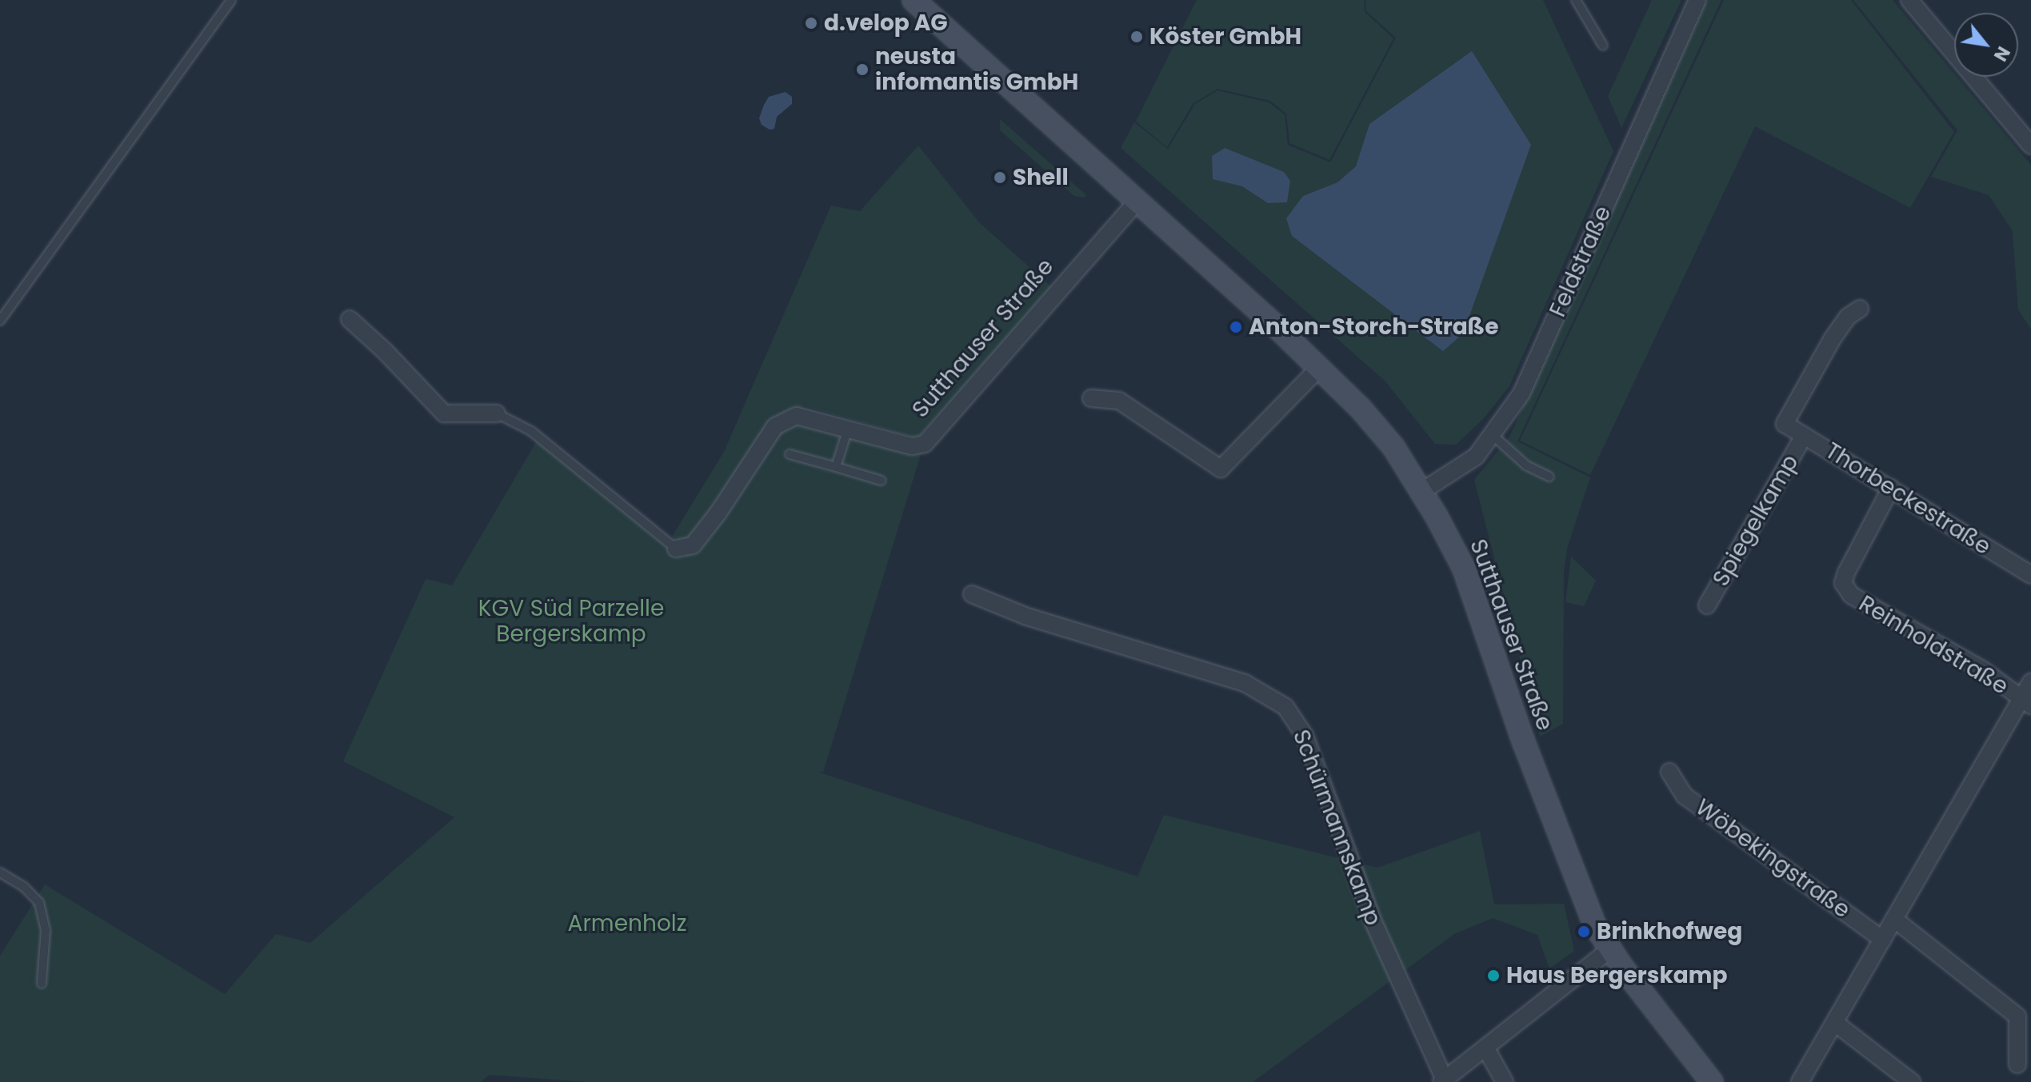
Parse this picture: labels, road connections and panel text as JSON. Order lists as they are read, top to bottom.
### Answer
{
  "streets": {
    "street": [
      "Feldstraße",
      "Sutthauser Straße",
      "Thorbeckestraße",
      "Spiegelkamp",
      "Reinholdstraße",
      "Schürmannskamp",
      "Wöbekingstraße"
    ]
  },
  "crossings": [
    ["Feldstraße", "Sutthauser Straße"],
    ["Thorbeckestraße", "Spiegelkamp"],
    ["Thorbeckestraße", "Reinholdstraße"]
  ],
  "parks": ["KGV Süd Parzelle Bergerskamp", "Armenholz"],
  "places": [
    "d.velop AG",
    "Köster GmbH",
    "neusta infomantis GmbH",
    "Shell",
    "Anton-Storch-Straße",
    "Brinkhofweg",
    "Haus Bergerskamp"
  ],
  "north": "bottom right"
}
